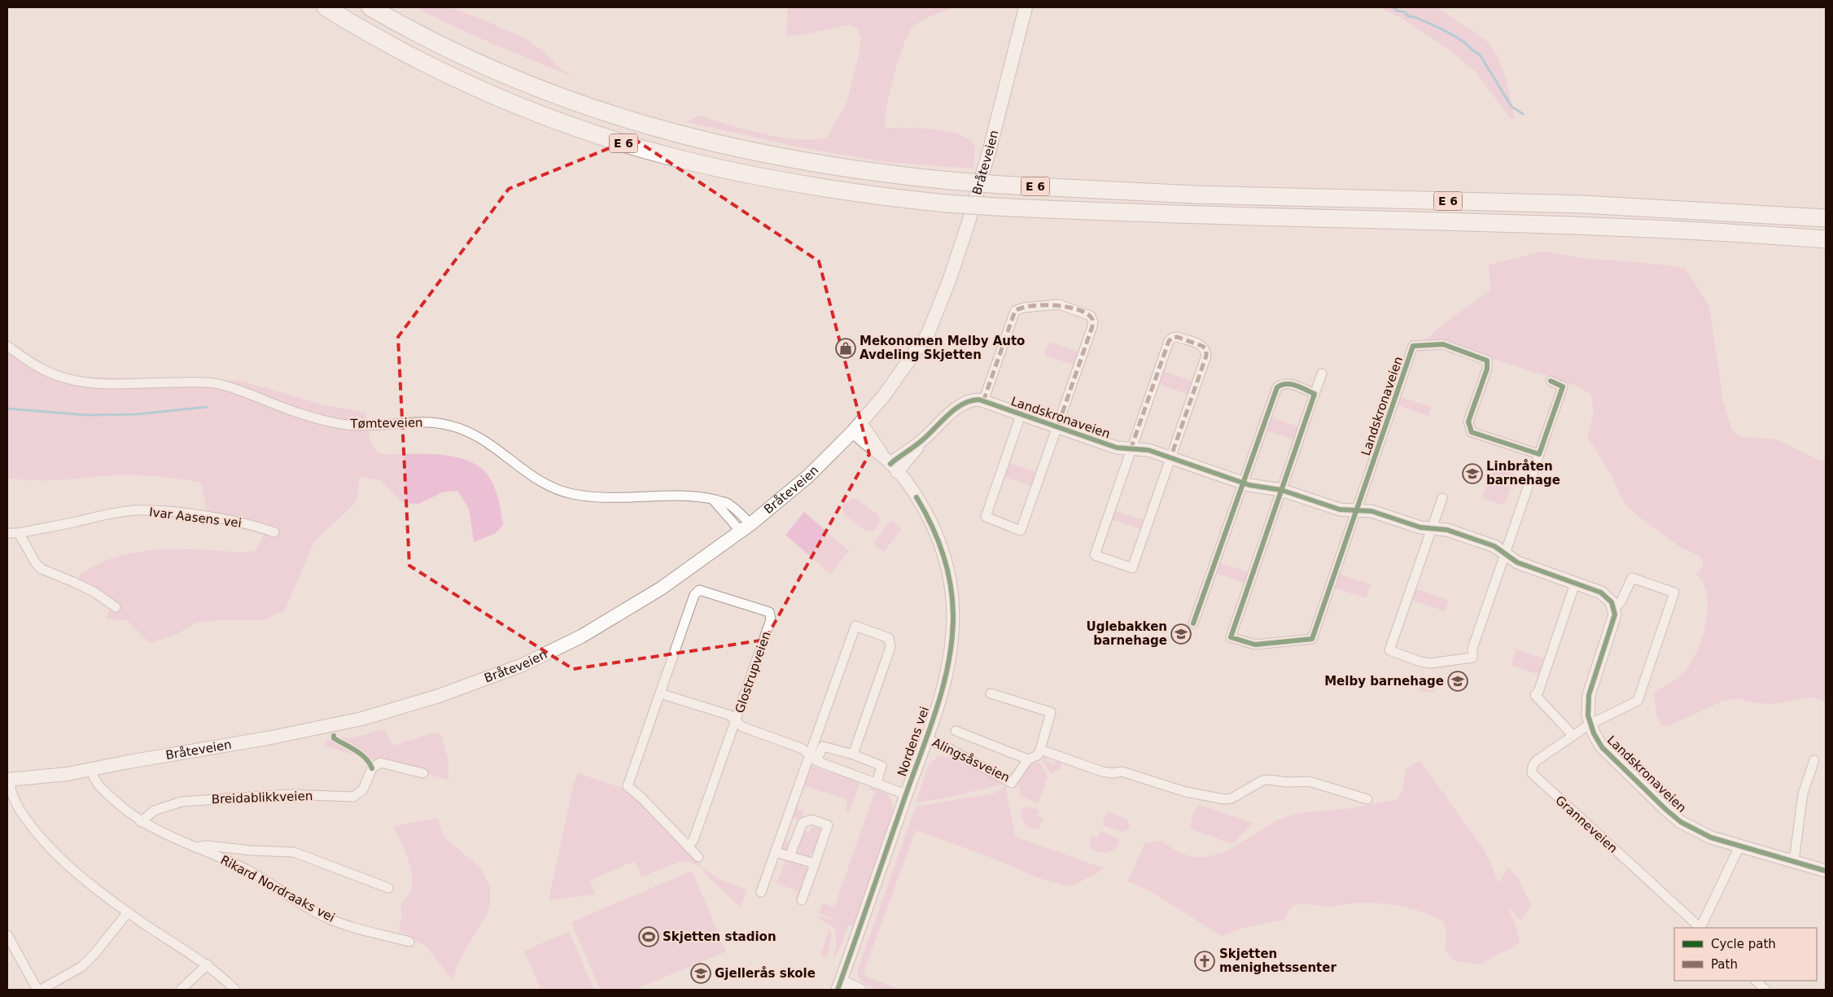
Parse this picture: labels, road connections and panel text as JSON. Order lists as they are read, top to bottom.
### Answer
{
  "streets": {
    "highway": ["E 6"],
    "main road": ["Bråteveien"],
    "street": [
      "Landskronaveien",
      "Tømteveien",
      "Ivar Aasens vei",
      "Glostrupveien",
      "Nordens vei",
      "Alingsåsveien",
      "Breidablikkveien",
      "Granneveien",
      "Rikard Nordraaks vei"
    ]
  },
  "crossings": [
    ["Bråteveien", "Tømteveien"],
    ["Bråteveien", "Nordens vei"],
    ["Bråteveien", "Rikard Nordraaks vei"],
    ["Landskronaveien", "Granneveien"],
    ["Glostrupveien", "Nordens vei"],
    ["Nordens vei", "Alingsåsveien"],
    ["Breidablikkveien", "Rikard Nordraaks vei"]
  ],
  "places": {
    "shop": ["Mekonomen Melby Auto Avdeling Skjetten"],
    "school or university": [
      "Linbråten barnehage",
      "Uglebakken barnehage",
      "Melby barnehage",
      "Gjellerås skole"
    ],
    "sports": ["Skjetten stadion"],
    "church": ["Skjetten menighetssenter"]
  },
  "legend": ["Cycle path", "Path"]
}
